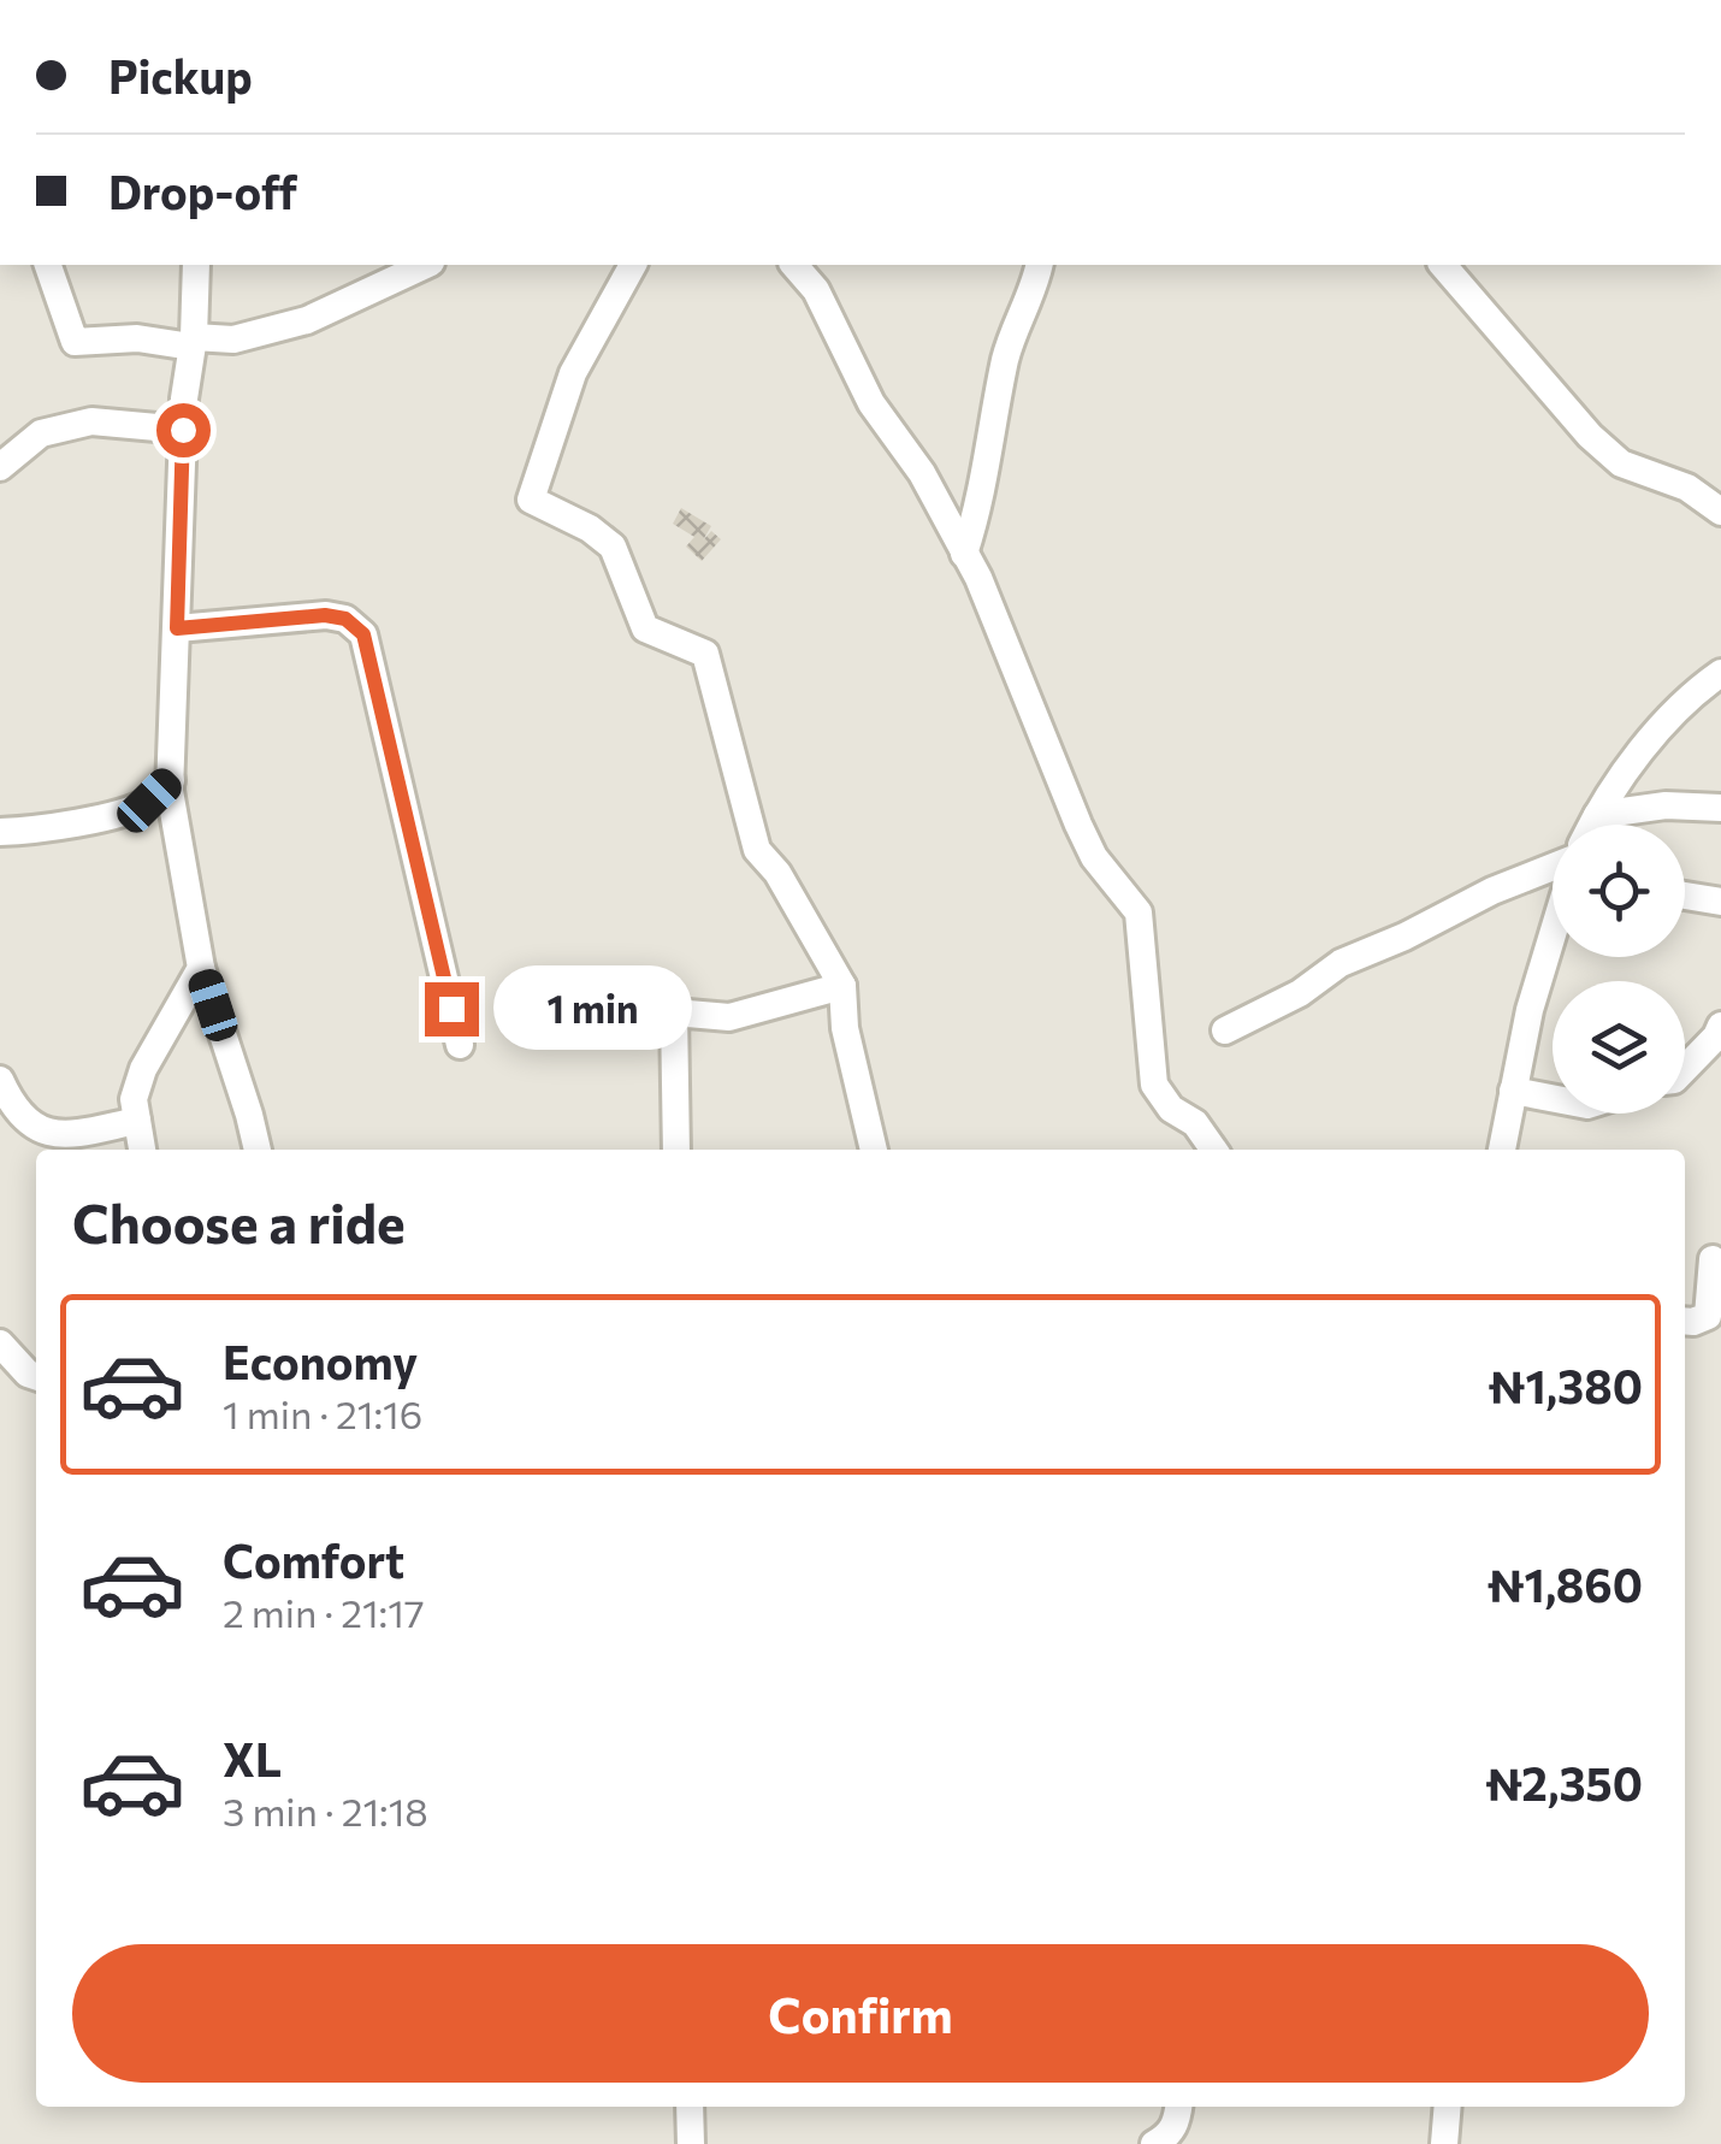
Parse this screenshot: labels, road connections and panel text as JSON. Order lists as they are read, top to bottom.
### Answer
{
  "page": {
    "banner": ["Pickup", "Drop-off"],
    "bubble": "1 min",
    "heading": "Choose a ride",
    "list": [
      {
        "name": "Economy",
        "note": "1 min · 21:16",
        "value": "₦1,380"
      },
      {
        "name": "Comfort",
        "note": "2 min · 21:17",
        "value": "₦1,860"
      },
      {
        "name": "XL",
        "note": "3 min · 21:18",
        "value": "₦2,350"
      }
    ],
    "buttons": "Confirm"
  }
}
